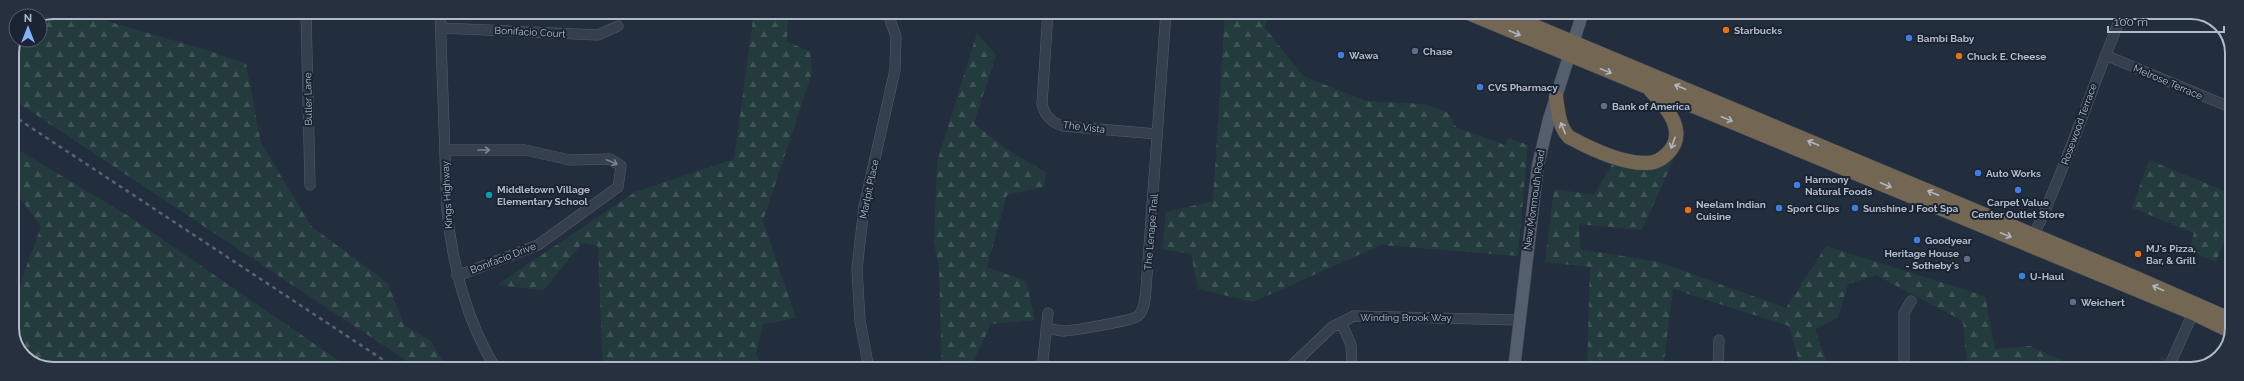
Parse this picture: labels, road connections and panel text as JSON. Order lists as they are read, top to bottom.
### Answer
{
  "streets": {
    "main road": ["New Monmouth Road"],
    "street": [
      "Bonifacio Court",
      "Melrose Terrace",
      "Butler Lane",
      "Rosewood Terrace",
      "The Vista",
      "Marlpit Place",
      "Kings Highway",
      "The Lenape Trail",
      "Bonifacio Drive",
      "Winding Brook Way"
    ]
  },
  "crossings": [
    ["Bonifacio Court", "Kings Highway"],
    ["Melrose Terrace", "Rosewood Terrace"],
    ["The Vista", "The Lenape Trail"],
    ["Kings Highway", "Bonifacio Drive"],
    ["New Monmouth Road", "Winding Brook Way"]
  ],
  "places": [
    "Starbucks",
    "Bambi Baby",
    "Chase",
    "Wawa",
    "Chuck E. Cheese",
    "CVS Pharmacy",
    "Bank of America",
    "Auto Works",
    "Harmony Natural Foods",
    "Carpet Value Center Outlet Store",
    "Middletown Village Elementary School",
    "Sport Clips",
    "Sunshine J Foot Spa",
    "Neelam Indian Cuisine",
    "Goodyear",
    "MJ's Pizza, Bar, & Grill",
    "Heritage House - Sotheby's",
    "U-Haul",
    "Weichert"
  ],
  "scale_bar": "100 m",
  "north": "top"
}
